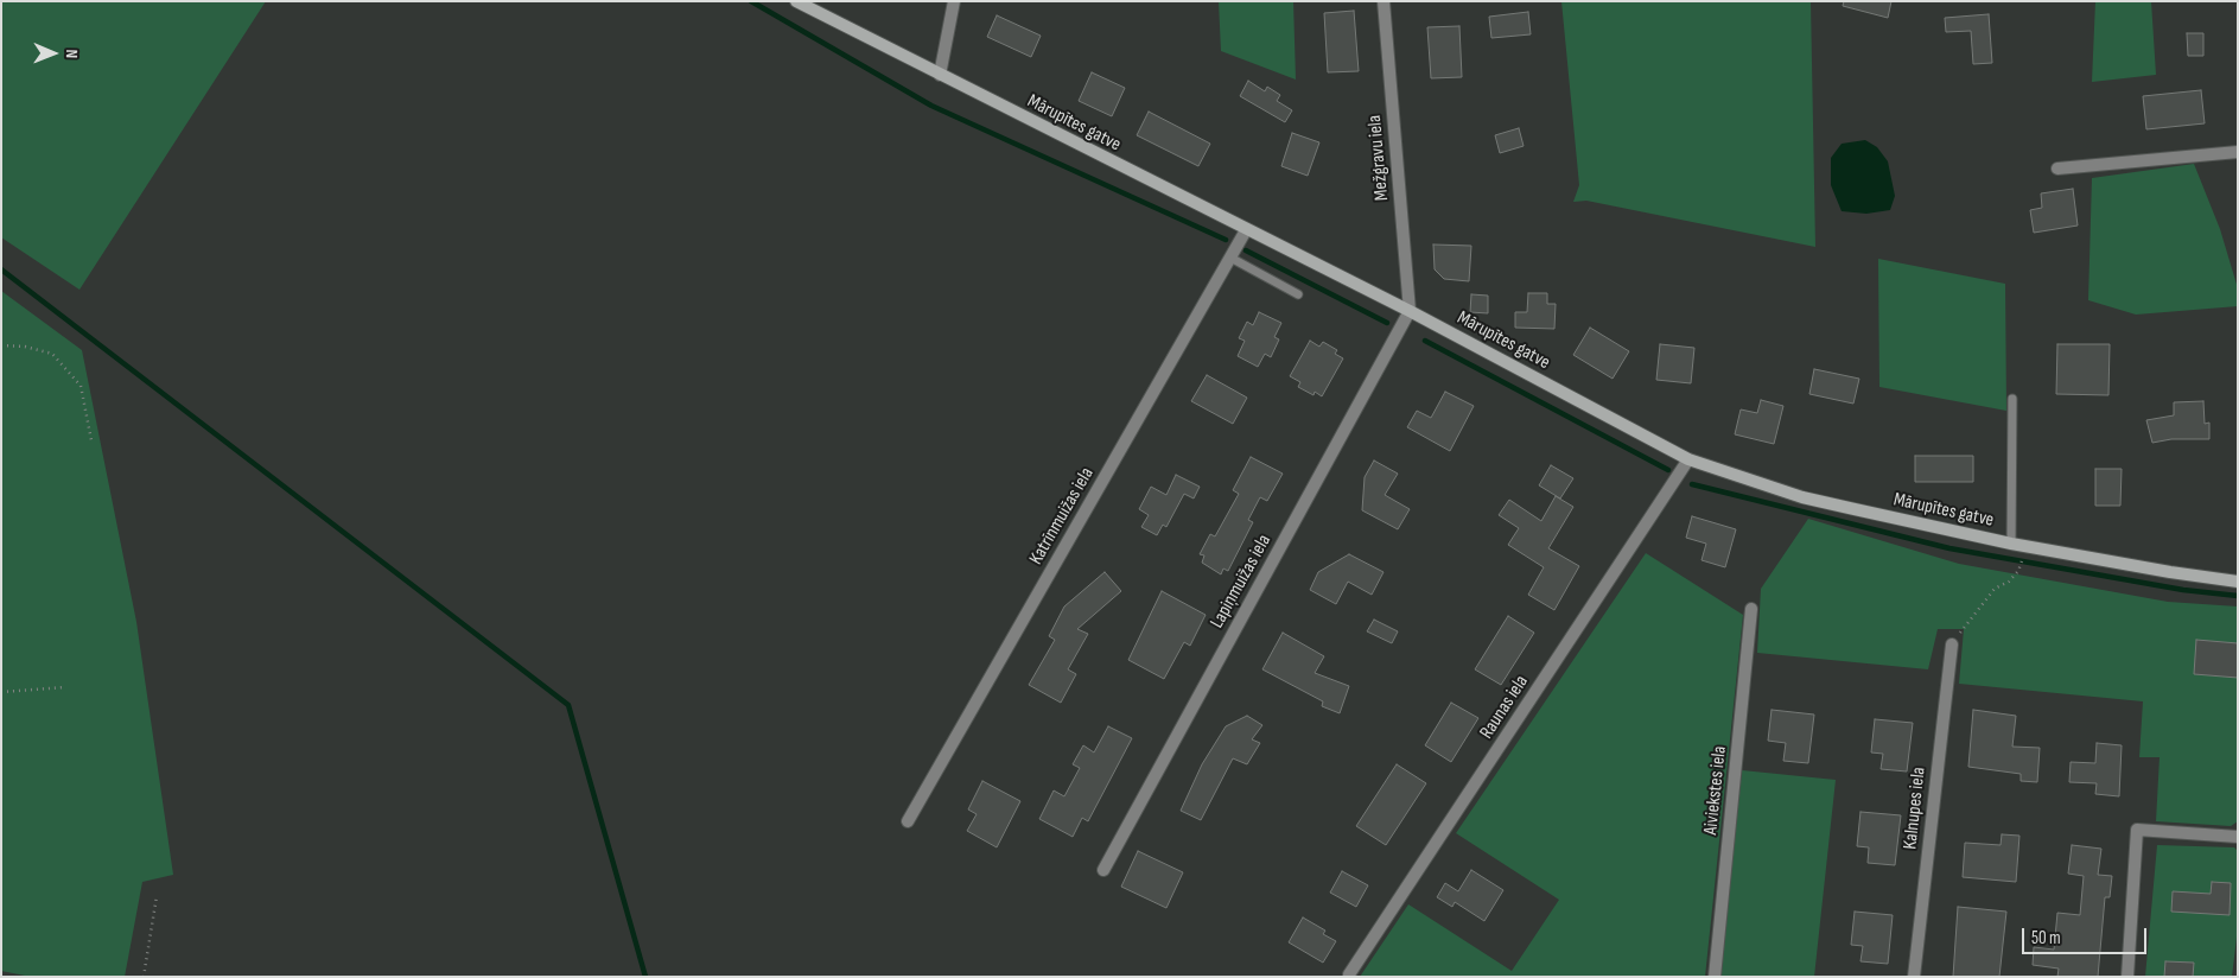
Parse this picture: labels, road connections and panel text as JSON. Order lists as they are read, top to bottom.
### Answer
{
  "streets": {
    "street": [
      "Mārupītes gatve",
      "Mežgravu iela",
      "Katrīnmuižas iela",
      "Lapiņmuižas iela",
      "Raunas iela",
      "Aiviekstes iela",
      "Kalnupes iela"
    ]
  },
  "crossings": [
    ["Mārupītes gatve", "Mežgravu iela"],
    ["Mārupītes gatve", "Katrīnmuižas iela"],
    ["Mārupītes gatve", "Lapiņmuižas iela"],
    ["Mārupītes gatve", "Raunas iela"],
    ["Mežgravu iela", "Lapiņmuižas iela"]
  ],
  "scale_bar": "50 m",
  "north": "right"
}
